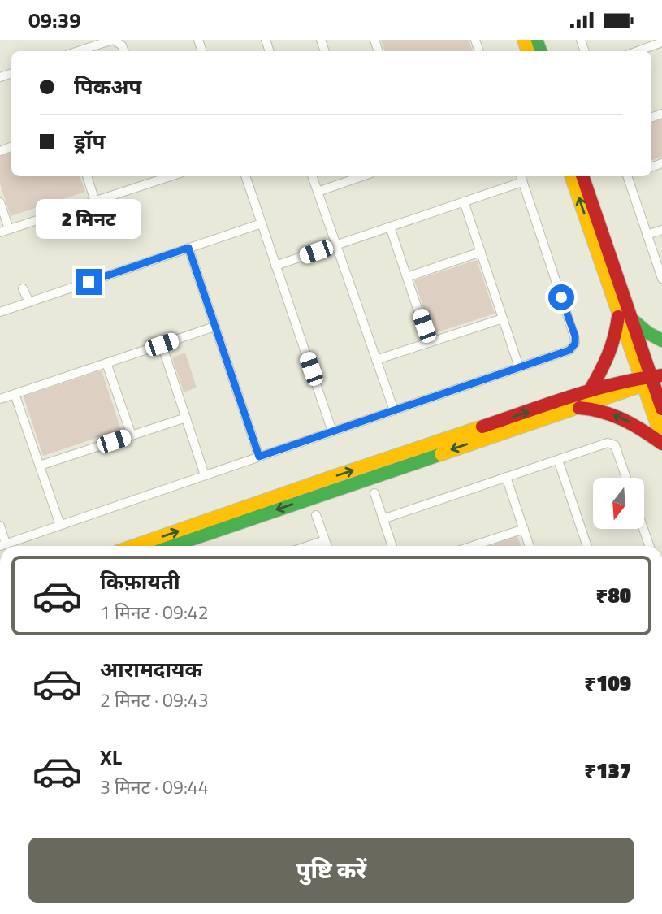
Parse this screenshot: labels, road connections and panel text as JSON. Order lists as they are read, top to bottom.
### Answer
{
  "north": "bottom",
  "page": {
    "status": "09:39",
    "banner": ["पिकअप", "ड्रॉप"],
    "bubble": "2 मिनट",
    "list": [
      {
        "name": "किफ़ायती",
        "note": "1 मिनट · 09:42",
        "value": "₹80"
      },
      {
        "name": "आरामदायक",
        "note": "2 मिनट · 09:43",
        "value": "₹109"
      },
      {
        "name": "XL",
        "note": "3 मिनट · 09:44",
        "value": "₹137"
      }
    ],
    "buttons": "पुष्टि करें"
  }
}
